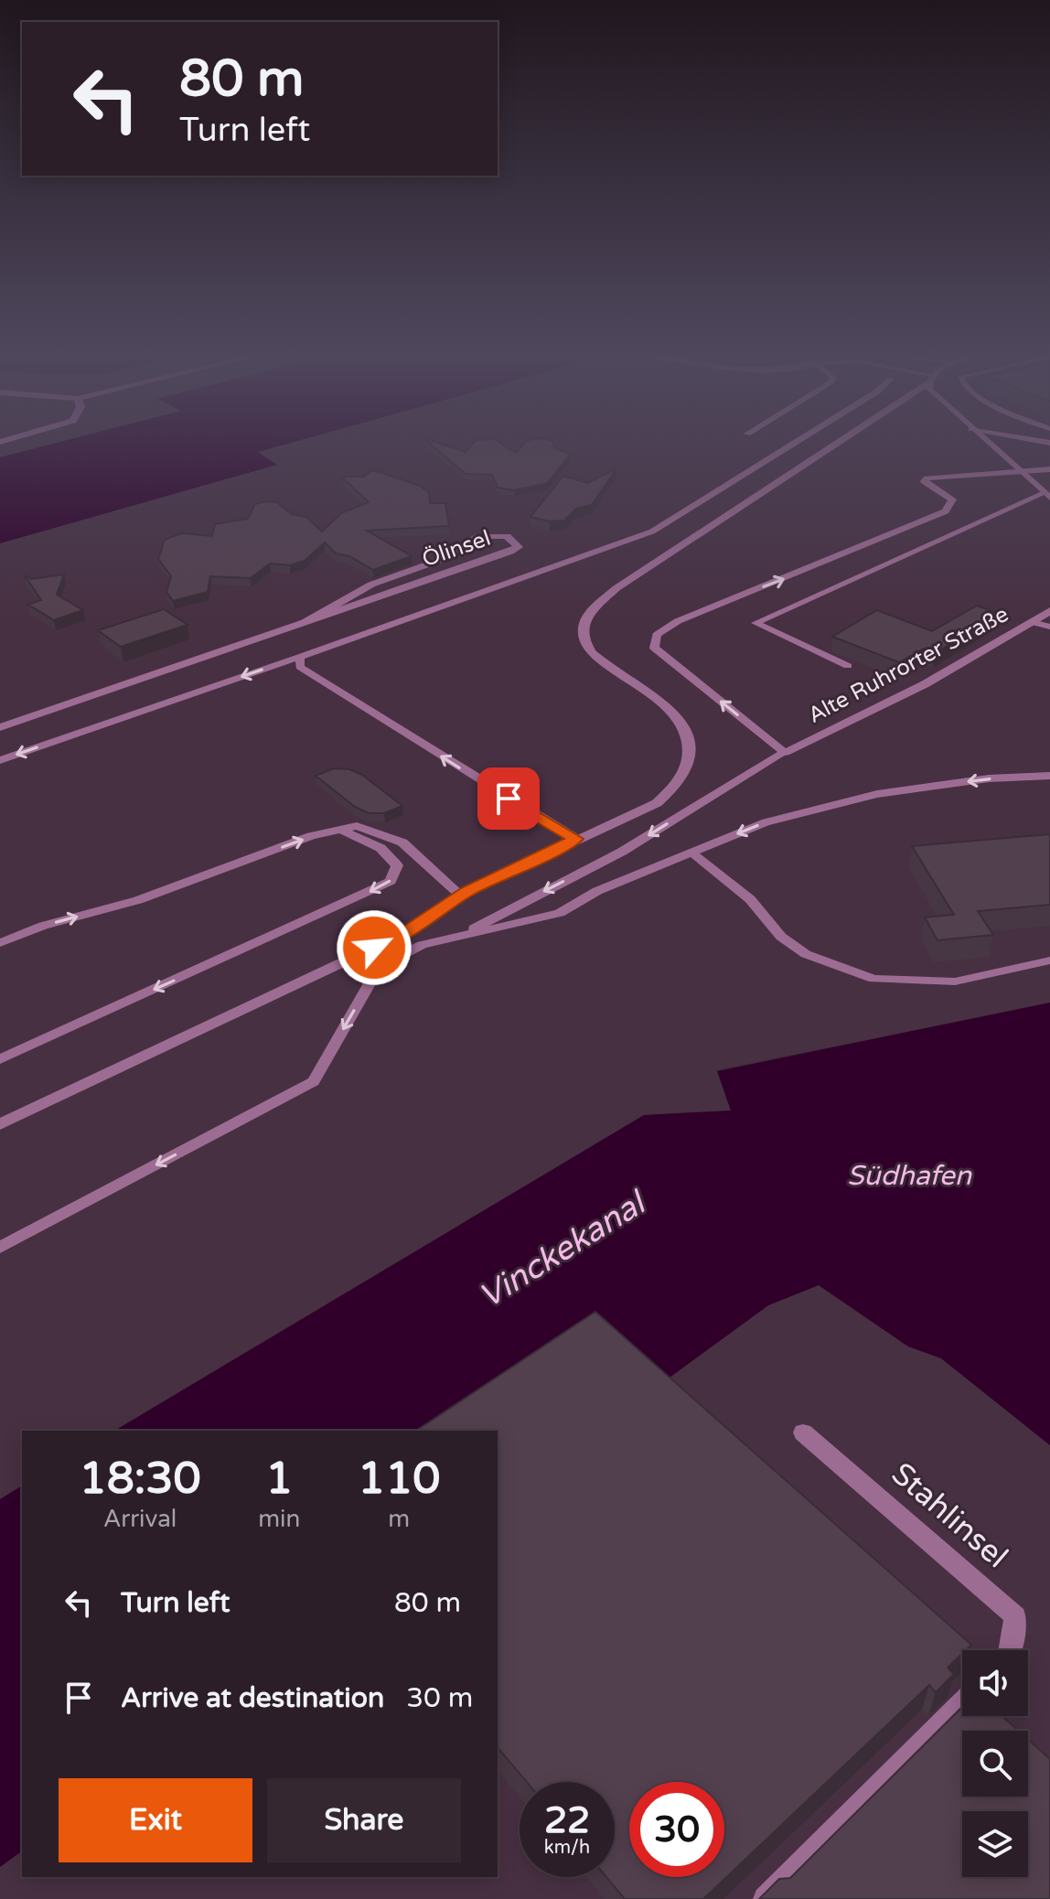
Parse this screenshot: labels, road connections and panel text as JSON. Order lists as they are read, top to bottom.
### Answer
{
  "streets": {
    "street": ["Ölinsel", "Alte Ruhrorter Straße", "Stahlinsel"]
  },
  "water": ["Südhafen", "Vinckekanal"],
  "page": {
    "turn": ["80 m", "Turn left"],
    "eta": [
      "18:30",
      "Arrival",
      "1",
      "min",
      "110",
      "m"
    ],
    "list": [
      {
        "name": "Turn left",
        "value": "80 m"
      },
      {
        "name": "Arrive at destination",
        "value": "30 m"
      }
    ],
    "buttons": ["Exit", "Share"],
    "speed": "22 km/h",
    "limit": "30"
  }
}
